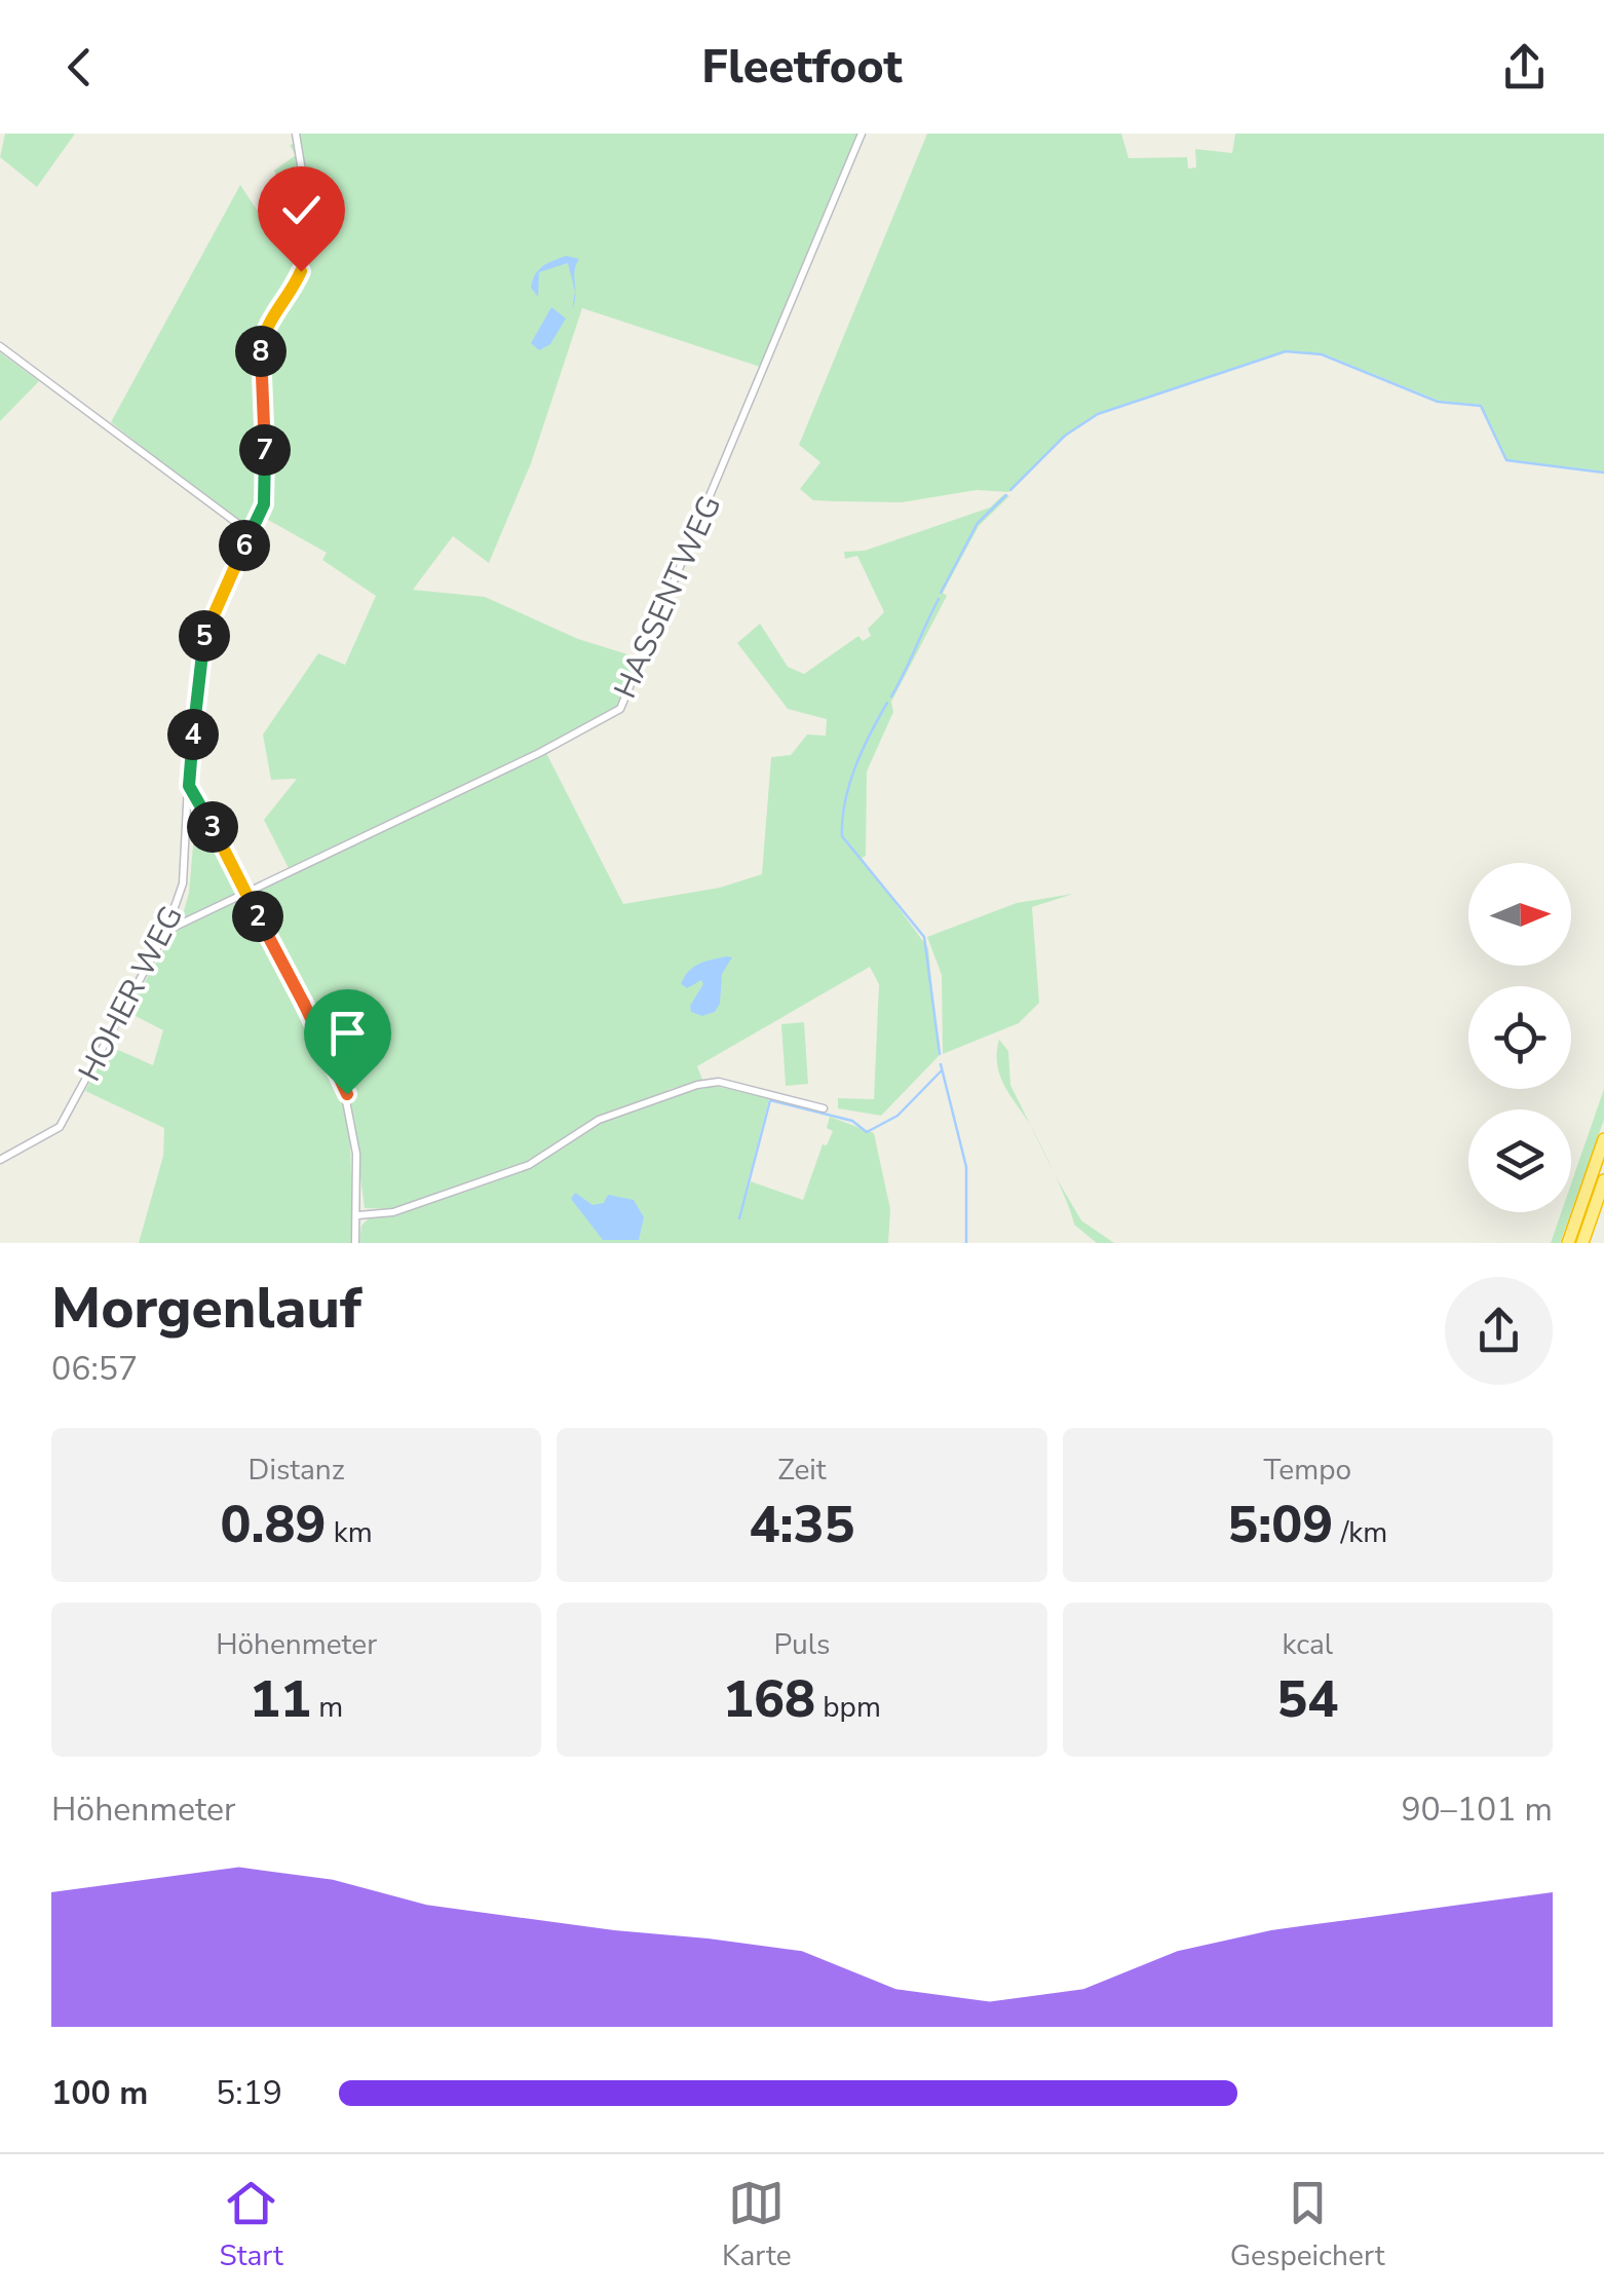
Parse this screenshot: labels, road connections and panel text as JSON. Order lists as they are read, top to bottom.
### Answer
{
  "streets": {
    "street": ["HASSENTWEG", "HOHER WEG"]
  },
  "crossings": [
    ["HASSENTWEG", "HOHER WEG"]
  ],
  "north": "right",
  "page": {
    "header": "Fleetfoot",
    "pins": [
      "8",
      "7",
      "6",
      "5",
      "4",
      "3",
      "2"
    ],
    "heading": ["Morgenlauf", "06:57"],
    "stats": [
      ["Distanz", "0.89 km"],
      ["Zeit", "4:35"],
      ["Tempo", "5:09 /km"],
      ["Höhenmeter", "11 m"],
      ["Puls", "168 bpm"],
      ["kcal", "54"]
    ],
    "chart": ["Höhenmeter", "90–101 m"],
    "list": [
      {
        "name": "100 m",
        "note": "5:19"
      }
    ],
    "tabs": ["Start", "Karte", "Gespeichert"]
  }
}
